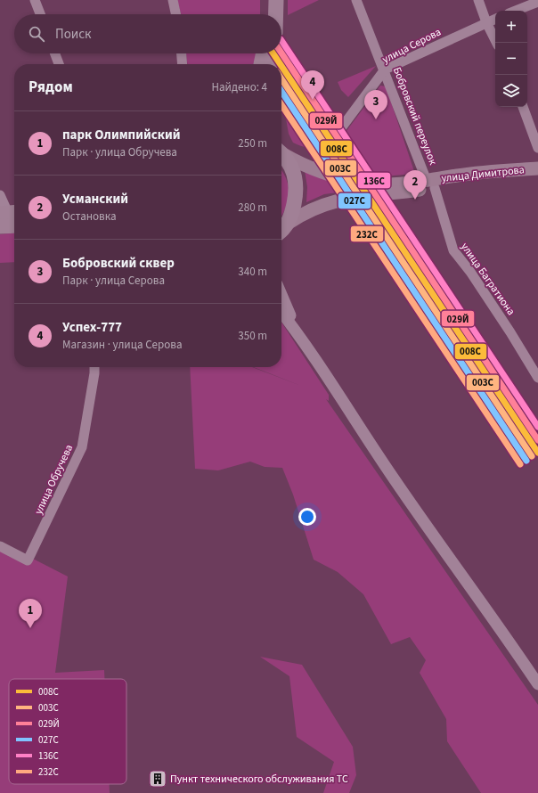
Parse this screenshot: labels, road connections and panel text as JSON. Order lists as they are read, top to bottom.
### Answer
{
  "streets": {
    "main road": ["улица Димитрова"],
    "street": [
      "улица Серова",
      "Бобровский переулок",
      "улица Багратиона",
      "улица Обручева"
    ]
  },
  "crossings": [
    ["улица Серова", "Бобровский переулок"],
    ["улица Серова", "улица Димитрова"],
    ["Бобровский переулок", "улица Димитрова"],
    ["Бобровский переулок", "улица Багратиона"],
    ["улица Димитрова", "улица Багратиона"]
  ],
  "places": {
    "building": ["Пункт технического обслуживания ТС"]
  },
  "lines": [
    "transit line 136С",
    "transit line 029Й",
    "transit line 008С",
    "transit line 003С",
    "transit line 027С",
    "transit line 232C"
  ],
  "legend": [
    "008С",
    "003С",
    "029Й",
    "027С",
    "136С",
    "232C"
  ],
  "page": {
    "map_buttons": ["+", "−"],
    "search": "Поиск",
    "heading": ["Рядом", "Найдено: 4"],
    "pins": [
      "4",
      "3",
      "2",
      "1"
    ],
    "list": [
      {
        "mark": "1",
        "name": "парк Олимпийский",
        "note": "Парк · улица Обручева",
        "value": "250 m"
      },
      {
        "mark": "2",
        "name": "Усманский",
        "note": "Остановка",
        "value": "280 m"
      },
      {
        "mark": "3",
        "name": "Бобровский сквер",
        "note": "Парк · улица Серова",
        "value": "340 m"
      },
      {
        "mark": "4",
        "name": "Успех-777",
        "note": "Магазин · улица Серова",
        "value": "350 m"
      }
    ]
  }
}
